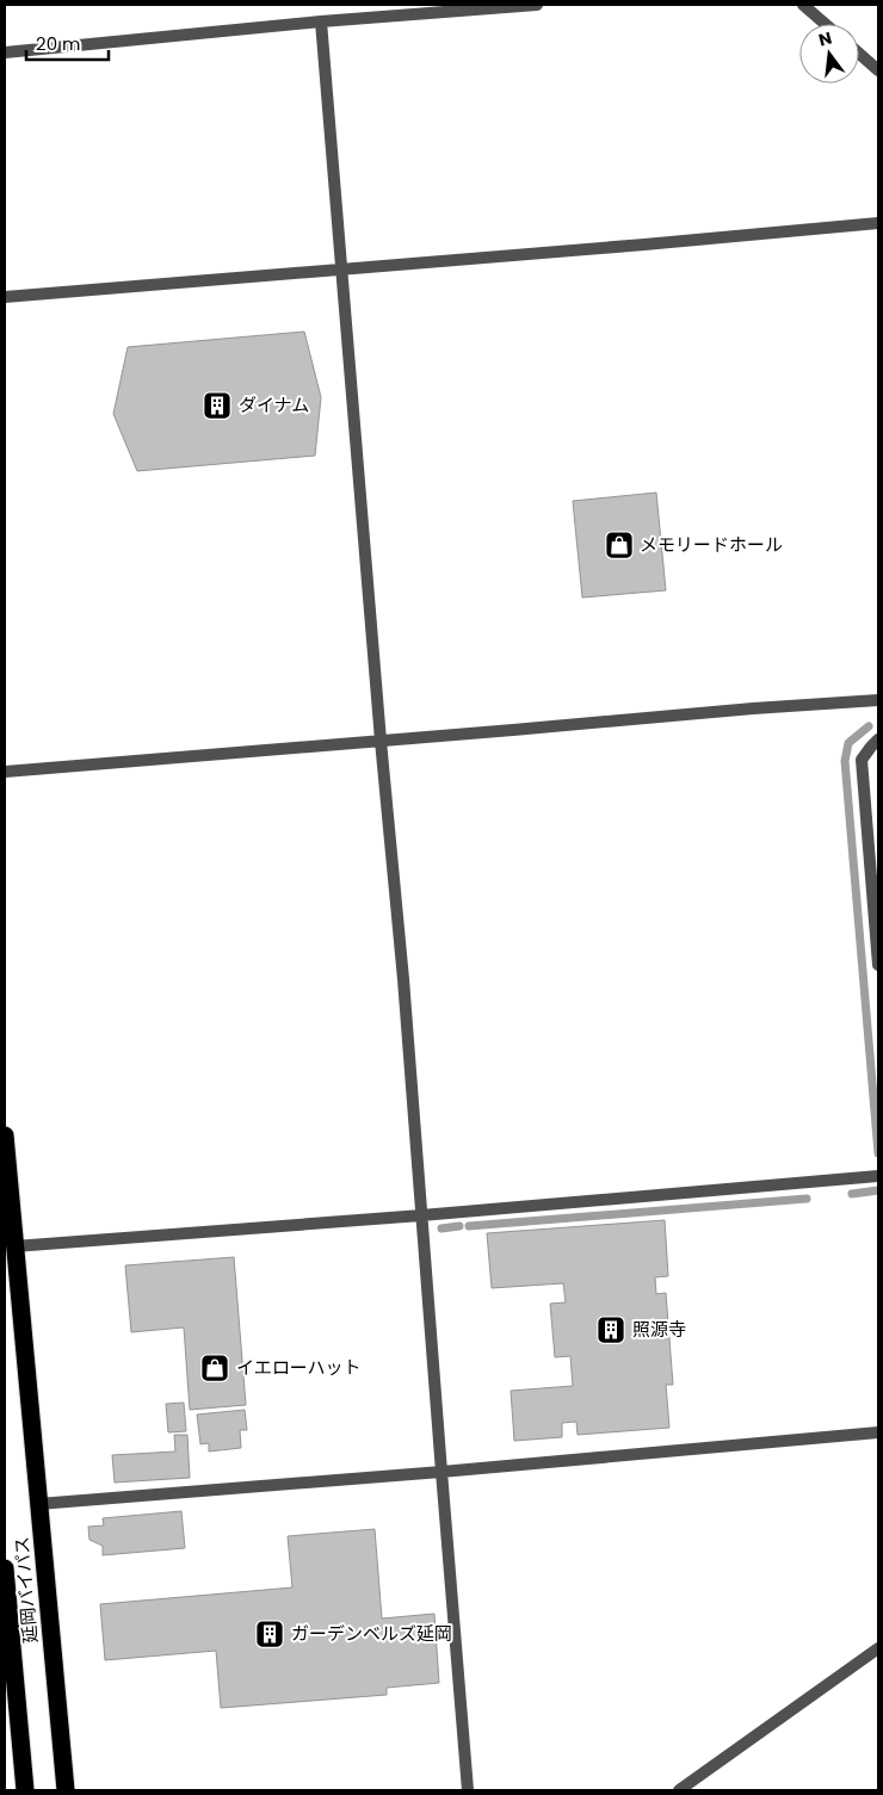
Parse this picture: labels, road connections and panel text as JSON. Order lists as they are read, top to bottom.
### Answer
{
  "streets": {
    "highway": ["延岡バイパス"]
  },
  "places": {
    "building": ["ダイナム", "照源寺", "ガーデンベルズ延岡"],
    "shop": ["メモリードホール", "イエローハット"]
  },
  "scale_bar": "20 m",
  "north": "top"
}
